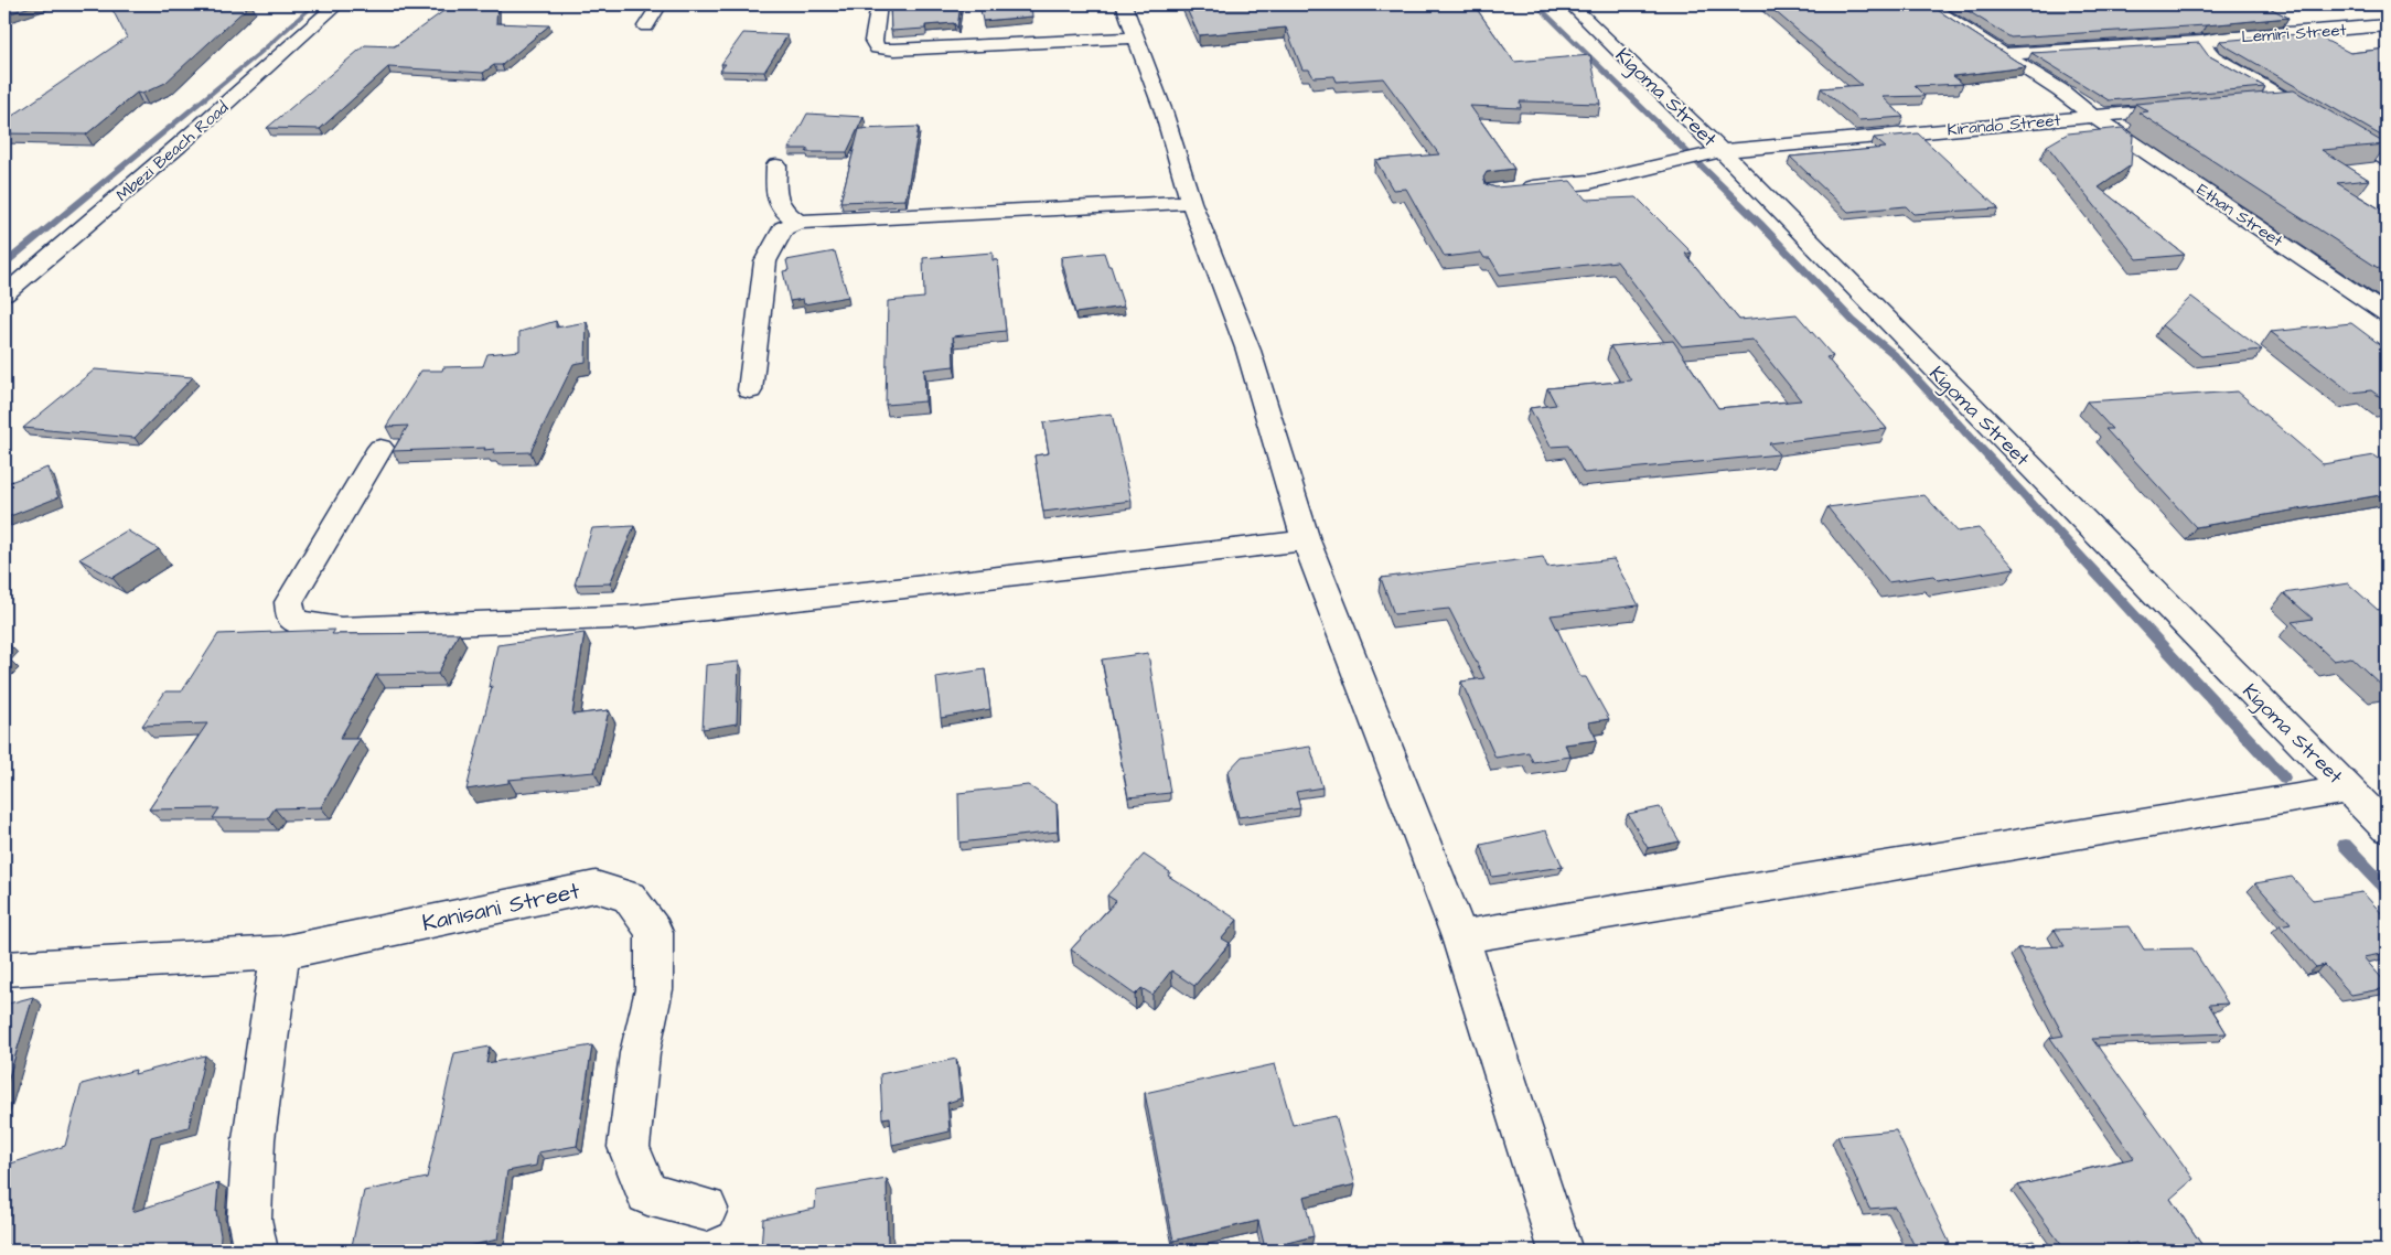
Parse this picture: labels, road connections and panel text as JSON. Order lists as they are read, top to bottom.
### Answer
{
  "streets": {
    "street": [
      "Lemiri Street",
      "Kigoma Street",
      "Kirando Street",
      "Mbezi Beach Road",
      "Ethan Street",
      "Kanisani Street"
    ]
  },
  "crossings": [
    ["Lemiri Street", "Ethan Street"],
    ["Kigoma Street", "Kirando Street"],
    ["Kirando Street", "Ethan Street"]
  ]
}
